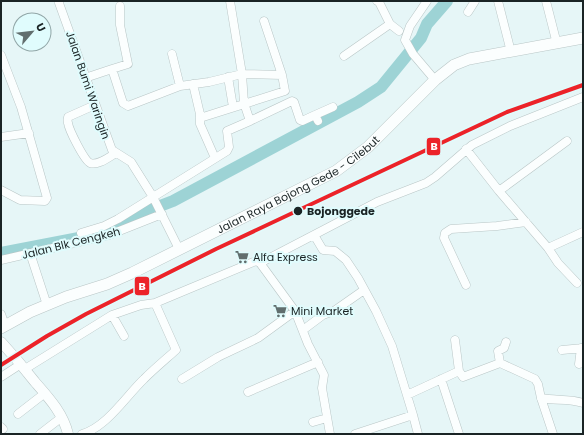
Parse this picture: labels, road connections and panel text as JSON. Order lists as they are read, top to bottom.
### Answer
{
  "streets": {
    "main road": ["Jalan Raya Bojong Gede - Cilebut"],
    "street": ["Jalan Bumi Waringin", "Jalan Blk Cengkeh"]
  },
  "crossings": [
    ["Jalan Bumi Waringin", "Jalan Raya Bojong Gede - Cilebut"],
    ["Jalan Bumi Waringin", "Jalan Blk Cengkeh"]
  ],
  "places": {
    "other": ["Bojonggede"],
    "supermarket": ["Alfa Express", "Mini Market"]
  },
  "lines": ["transit line B"],
  "north": "top right"
}
